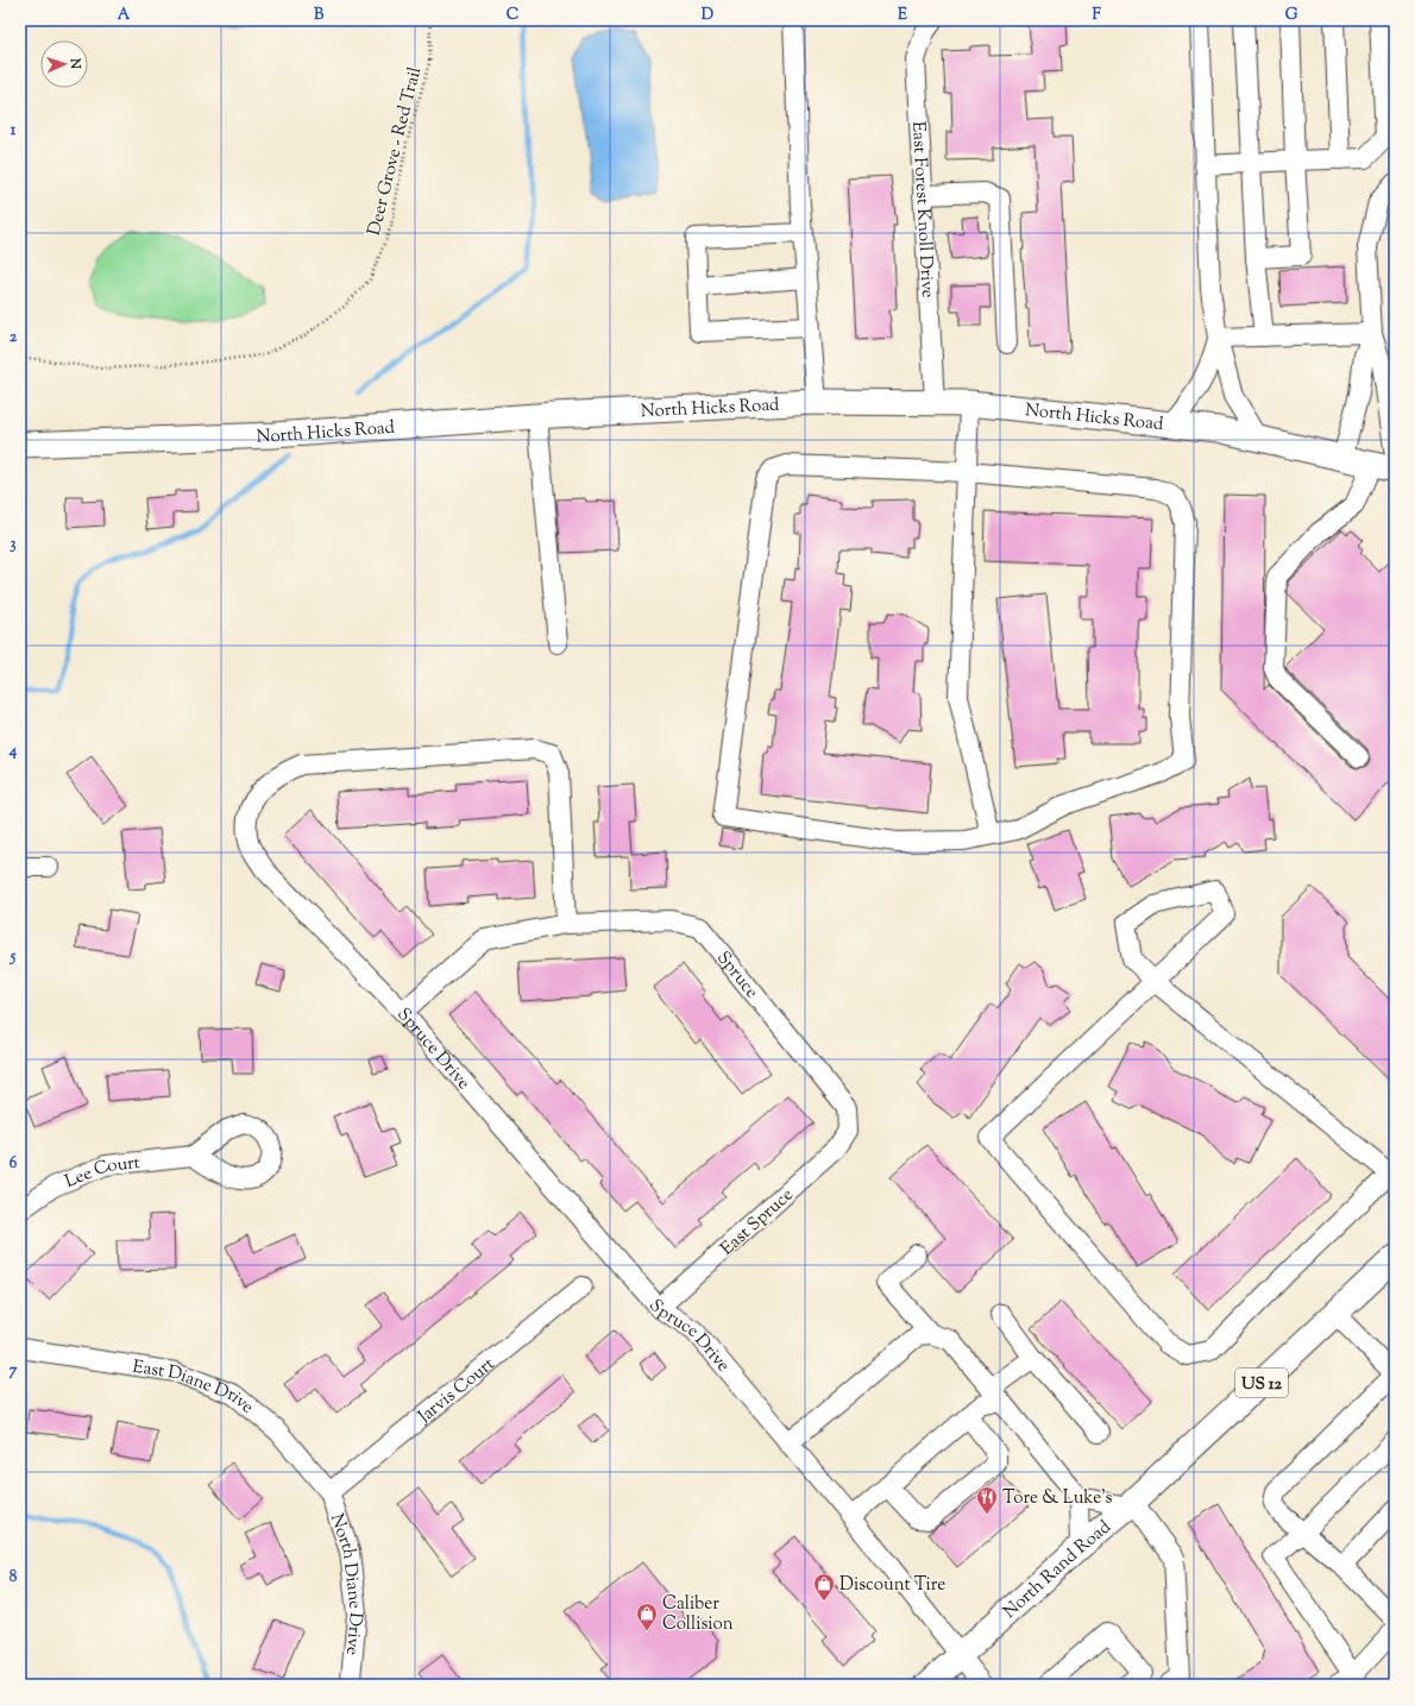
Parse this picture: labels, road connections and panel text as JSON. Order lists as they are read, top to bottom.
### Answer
{
  "streets": {
    "main road": ["North Hicks Road", "US 12", "North Rand Road"],
    "street": [
      "East Forest Knoll Drive",
      "Spruce",
      "Spruce Drive",
      "Lee Court",
      "East Spruce",
      "East Diane Drive",
      "Jarvis Court",
      "North Diane Drive"
    ],
    "path": ["Deer Grove - Red Trail"]
  },
  "crossings": [
    ["East Forest Knoll Drive", "North Hicks Road"],
    ["Spruce", "Spruce Drive"],
    ["Spruce", "East Spruce"],
    ["Spruce Drive", "East Spruce"],
    ["Spruce Drive", "North Rand Road"],
    ["East Diane Drive", "Jarvis Court"],
    ["East Diane Drive", "North Diane Drive"],
    ["Jarvis Court", "North Diane Drive"]
  ],
  "places": {
    "restaurant": ["Tore & Luke's"],
    "shop": ["Discount Tire", "Caliber Collision"]
  },
  "north": "right",
  "grid": {
    "columns": [
      "A",
      "B",
      "C",
      "D",
      "E",
      "F",
      "G"
    ],
    "rows": [
      "1",
      "2",
      "3",
      "4",
      "5",
      "6",
      "7",
      "8"
    ]
  }
}
